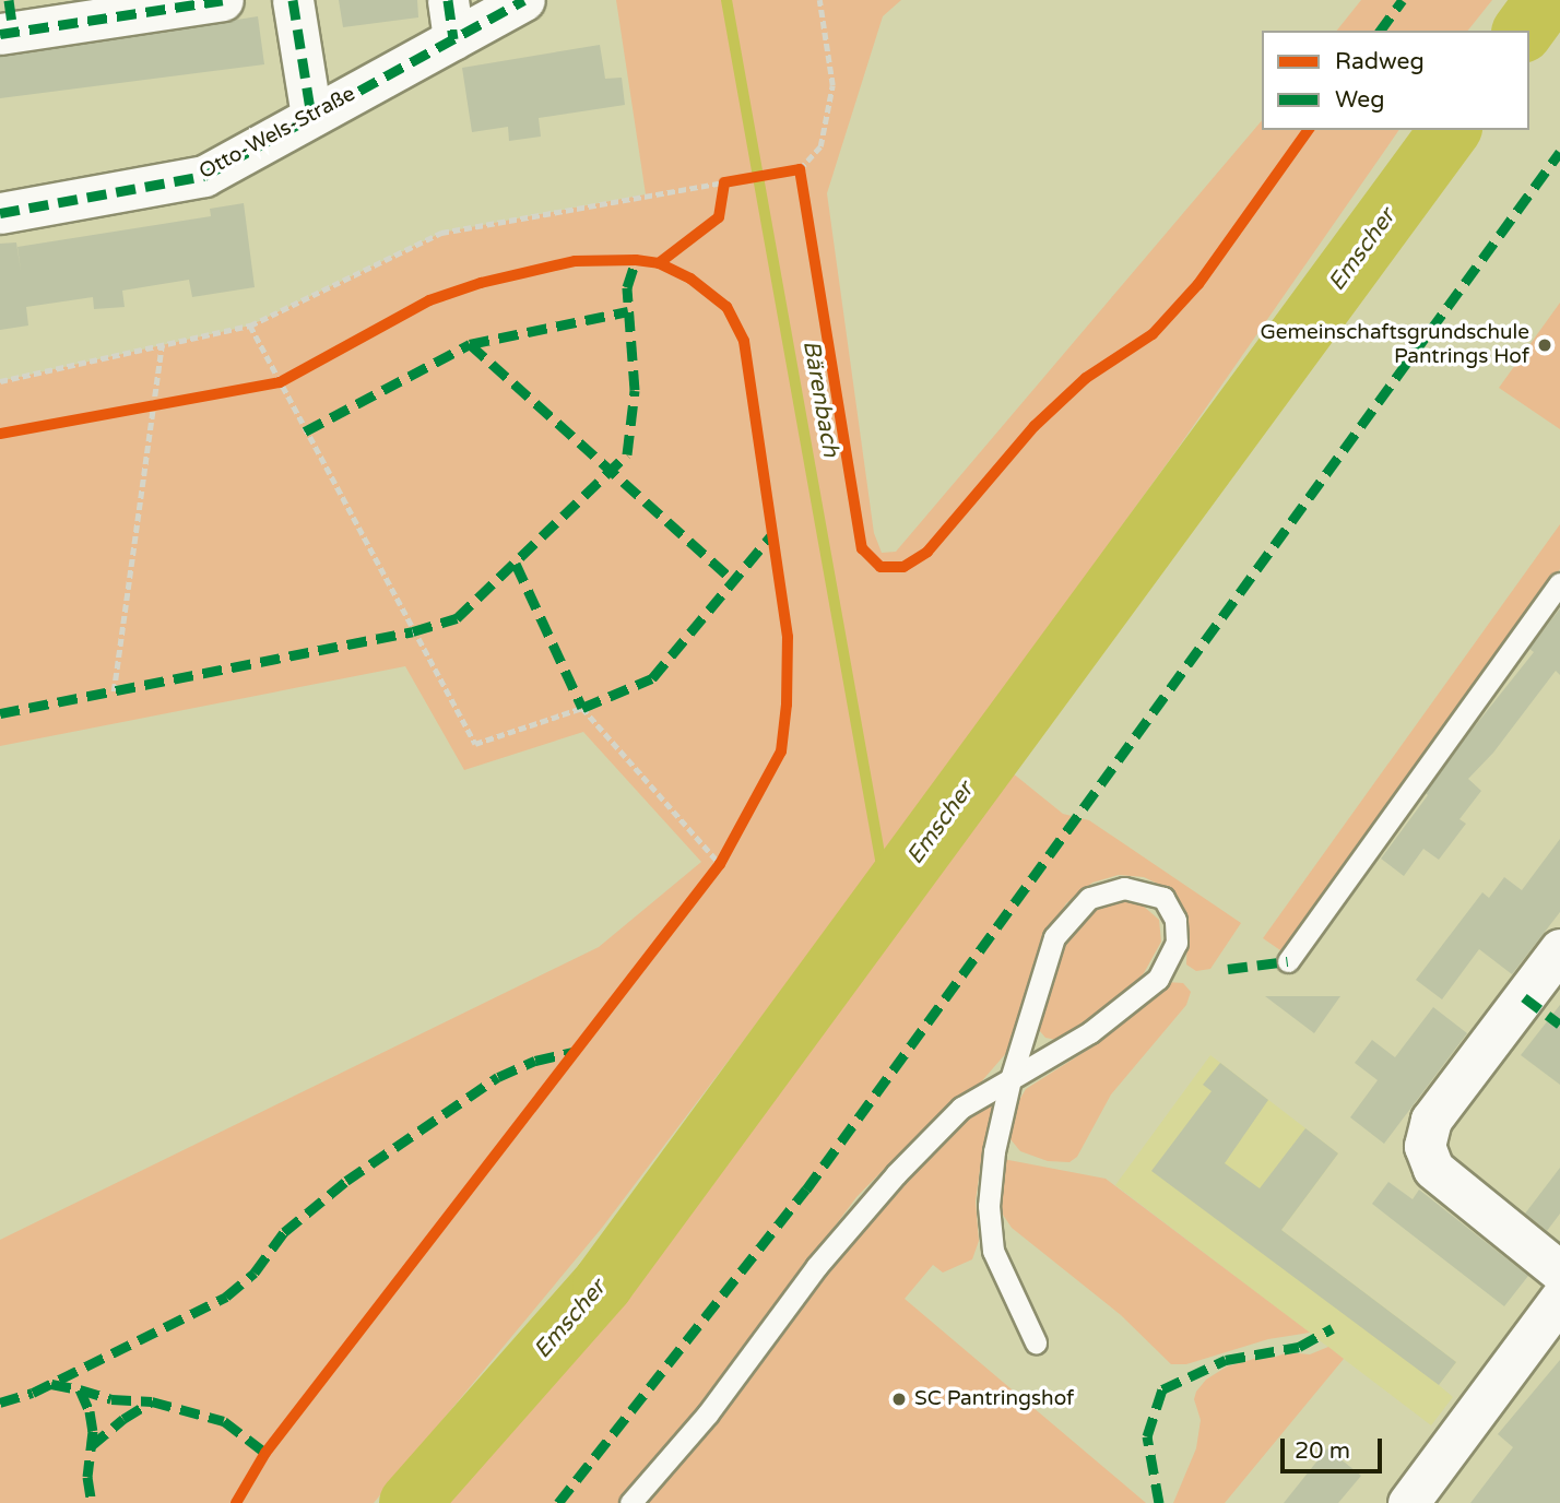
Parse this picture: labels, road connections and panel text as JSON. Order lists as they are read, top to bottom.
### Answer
{
  "streets": {
    "street": ["Otto-Wels-Straße"]
  },
  "water": ["Emscher", "Bärenbach"],
  "places": ["Gemeinschaftsgrundschule Pantrings Hof", "SC Pantringshof"],
  "legend": ["Radweg", "Weg"],
  "scale_bar": "20 m"
}
